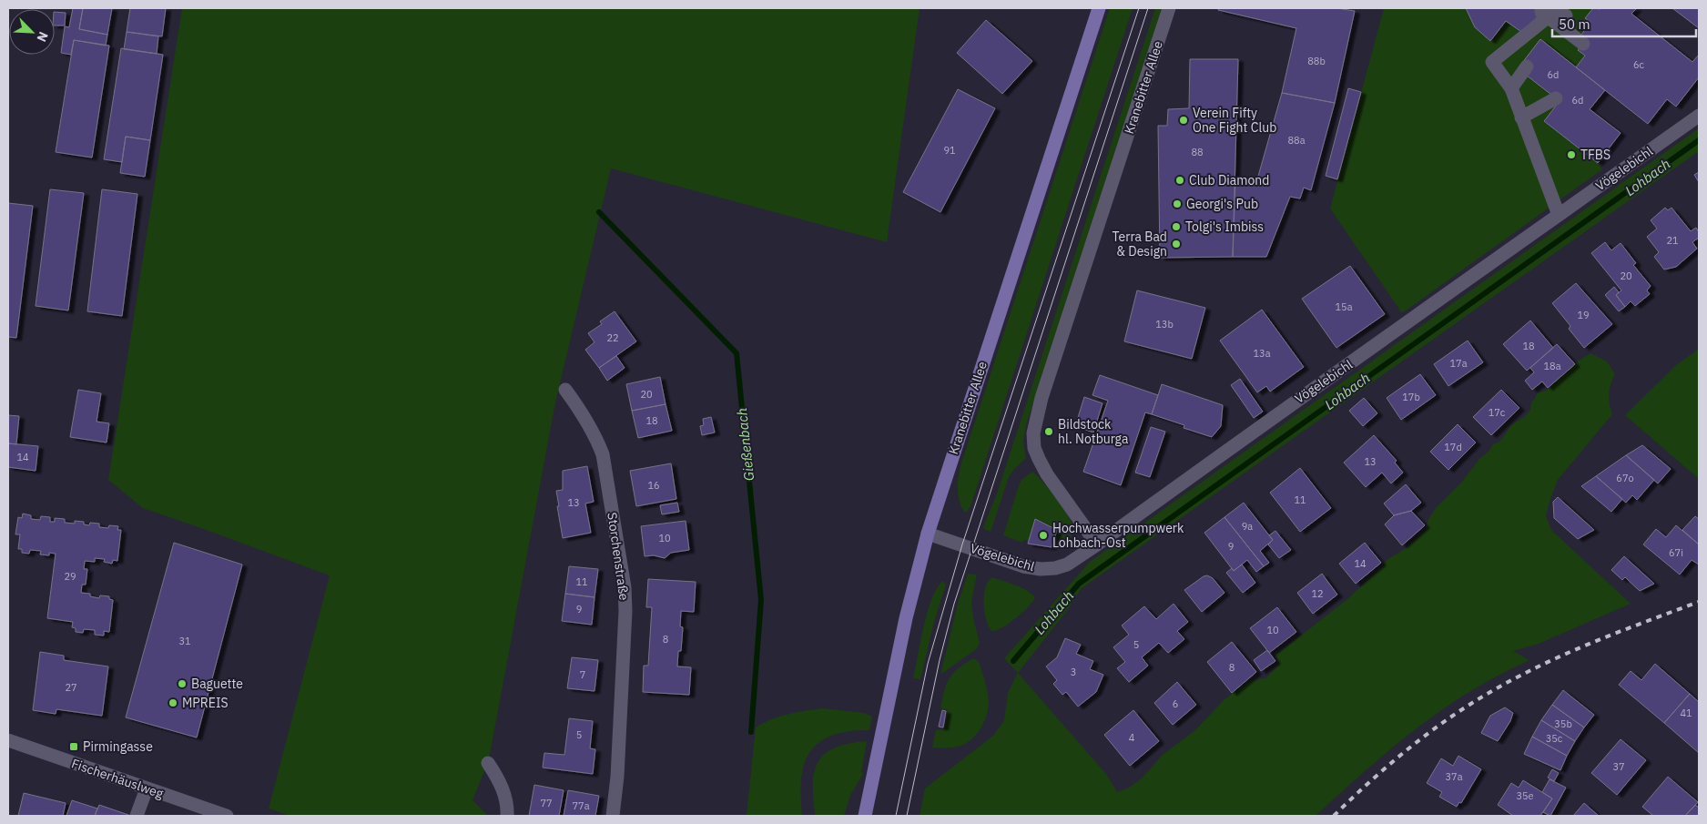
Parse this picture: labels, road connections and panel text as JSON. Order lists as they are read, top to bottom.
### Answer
{
  "streets": {
    "main road": ["Kranebitter Allee"],
    "street": ["Vögelebichl", "Storchenstraße", "Fischerhäuslweg"]
  },
  "crossings": [
    ["Kranebitter Allee", "Vögelebichl"]
  ],
  "water": ["Lohbach", "Gießenbach"],
  "places": {
    "other": [
      "Verein Fifty One Fight Club",
      "TFBS",
      "Club Diamond",
      "Georgi's Pub",
      "Tolgi's Imbiss",
      "Terra Bad & Design",
      "Bildstock hl. Notburga",
      "Hochwasserpumpwerk Lohbach-Ost",
      "Baguette",
      "MPREIS"
    ],
    "transit": ["Pirmingasse"]
  },
  "house_numbers": [
    "88b",
    "6c",
    "6d",
    "6d",
    "88a",
    "91",
    "88",
    "21",
    "20",
    "15a",
    "19",
    "13b",
    "22",
    "18",
    "13a",
    "17a",
    "18a",
    "20",
    "17b",
    "17c",
    "18",
    "17d",
    "14",
    "13",
    "67o",
    "16",
    "11",
    "13",
    "9a",
    "10",
    "9",
    "67i",
    "14",
    "29",
    "11",
    "12",
    "9",
    "10",
    "8",
    "31",
    "5",
    "8",
    "3",
    "7",
    "27",
    "6",
    "41",
    "35b",
    "5",
    "4",
    "35c",
    "37",
    "37a",
    "35e",
    "77",
    "77a"
  ],
  "scale_bar": "50 m",
  "north": "bottom right"
}
